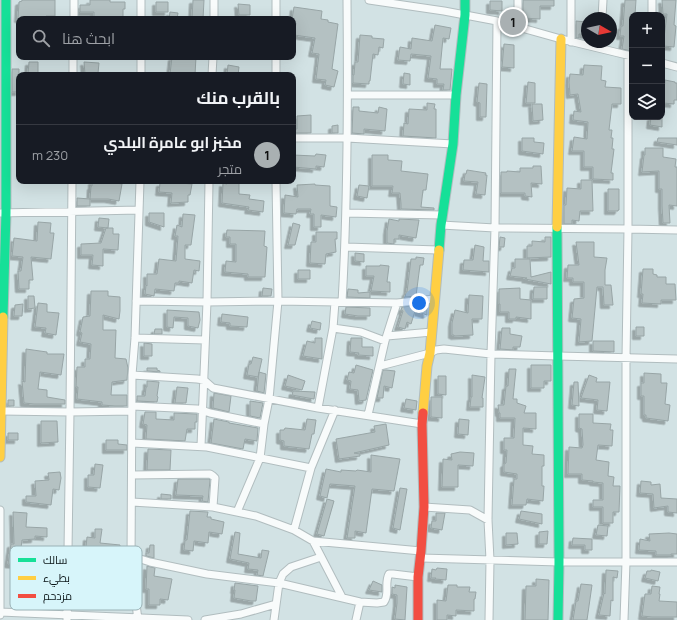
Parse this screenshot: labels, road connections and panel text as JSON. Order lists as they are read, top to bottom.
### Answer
{
  "legend": ["سالك", "بطيء", "مزدحم"],
  "north": "right",
  "page": {
    "pins": "1",
    "map_buttons": ["+", "−"],
    "search": "ابحث هنا",
    "heading": "بالقرب منك",
    "list": [
      {
        "mark": "1",
        "name": "مخبز ابو عامرة البلدي",
        "note": "متجر",
        "value": "230 m"
      }
    ]
  }
}
